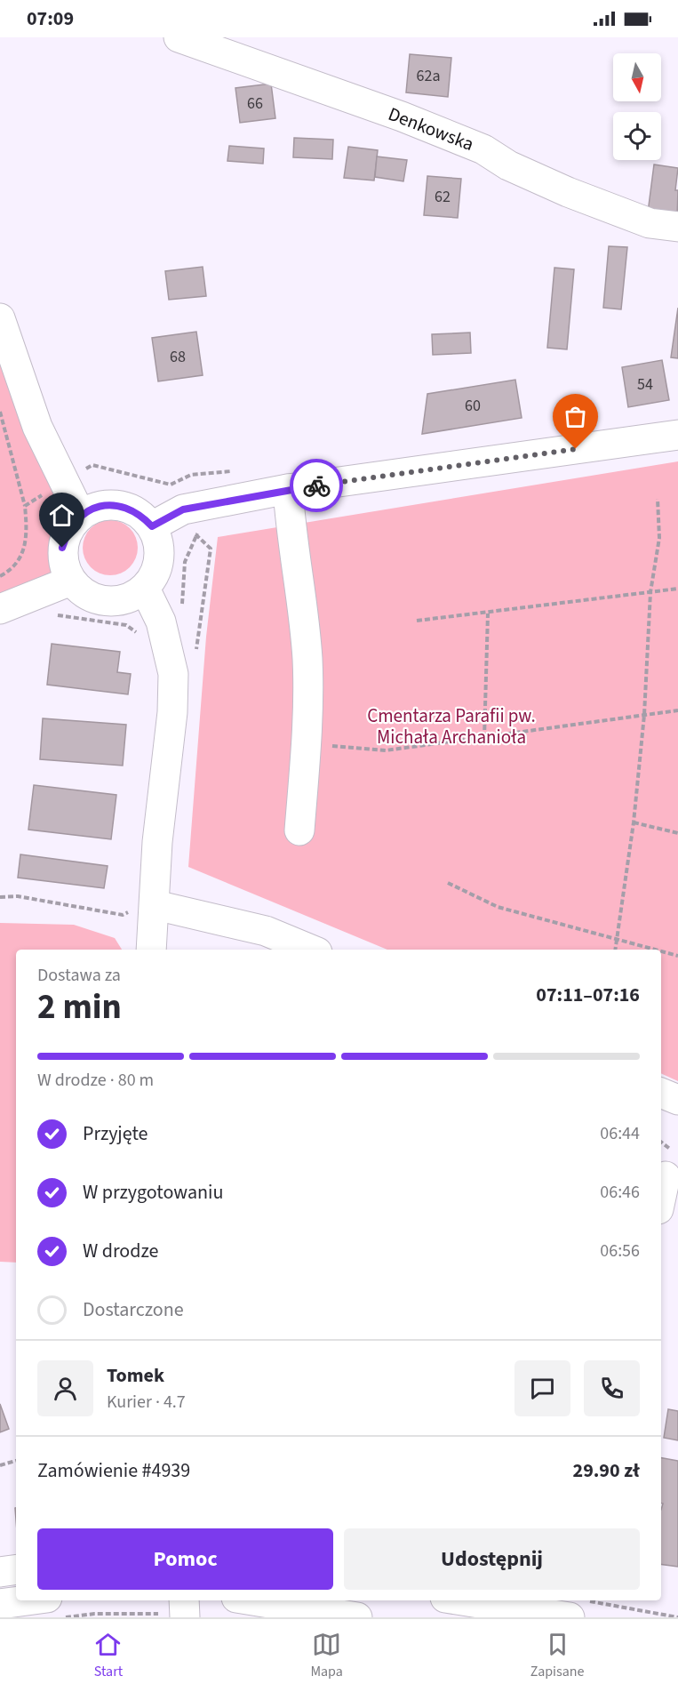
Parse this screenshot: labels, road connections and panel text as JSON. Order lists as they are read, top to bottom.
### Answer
{
  "streets": {
    "street": ["Denkowska"]
  },
  "parks": ["Cmentarza Parafii pw. Michała Archanioła"],
  "house_numbers": [
    "62a",
    "66",
    "62",
    "68",
    "54",
    "60"
  ],
  "north": "bottom",
  "page": {
    "status": "07:09",
    "heading": ["2 min", "Dostawa za", "07:11–07:16"],
    "panel": [
      "Tomek",
      "Kurier · 4.7",
      "Zamówienie #4939",
      "29.90 zł"
    ],
    "bar": "W drodze · 80 m",
    "list": [
      ["Przyjęte", "06:44"],
      ["W przygotowaniu", "06:46"],
      ["W drodze", "06:56"],
      "Dostarczone"
    ],
    "buttons": ["Pomoc", "Udostępnij"],
    "tabs": ["Start", "Mapa", "Zapisane"]
  }
}
